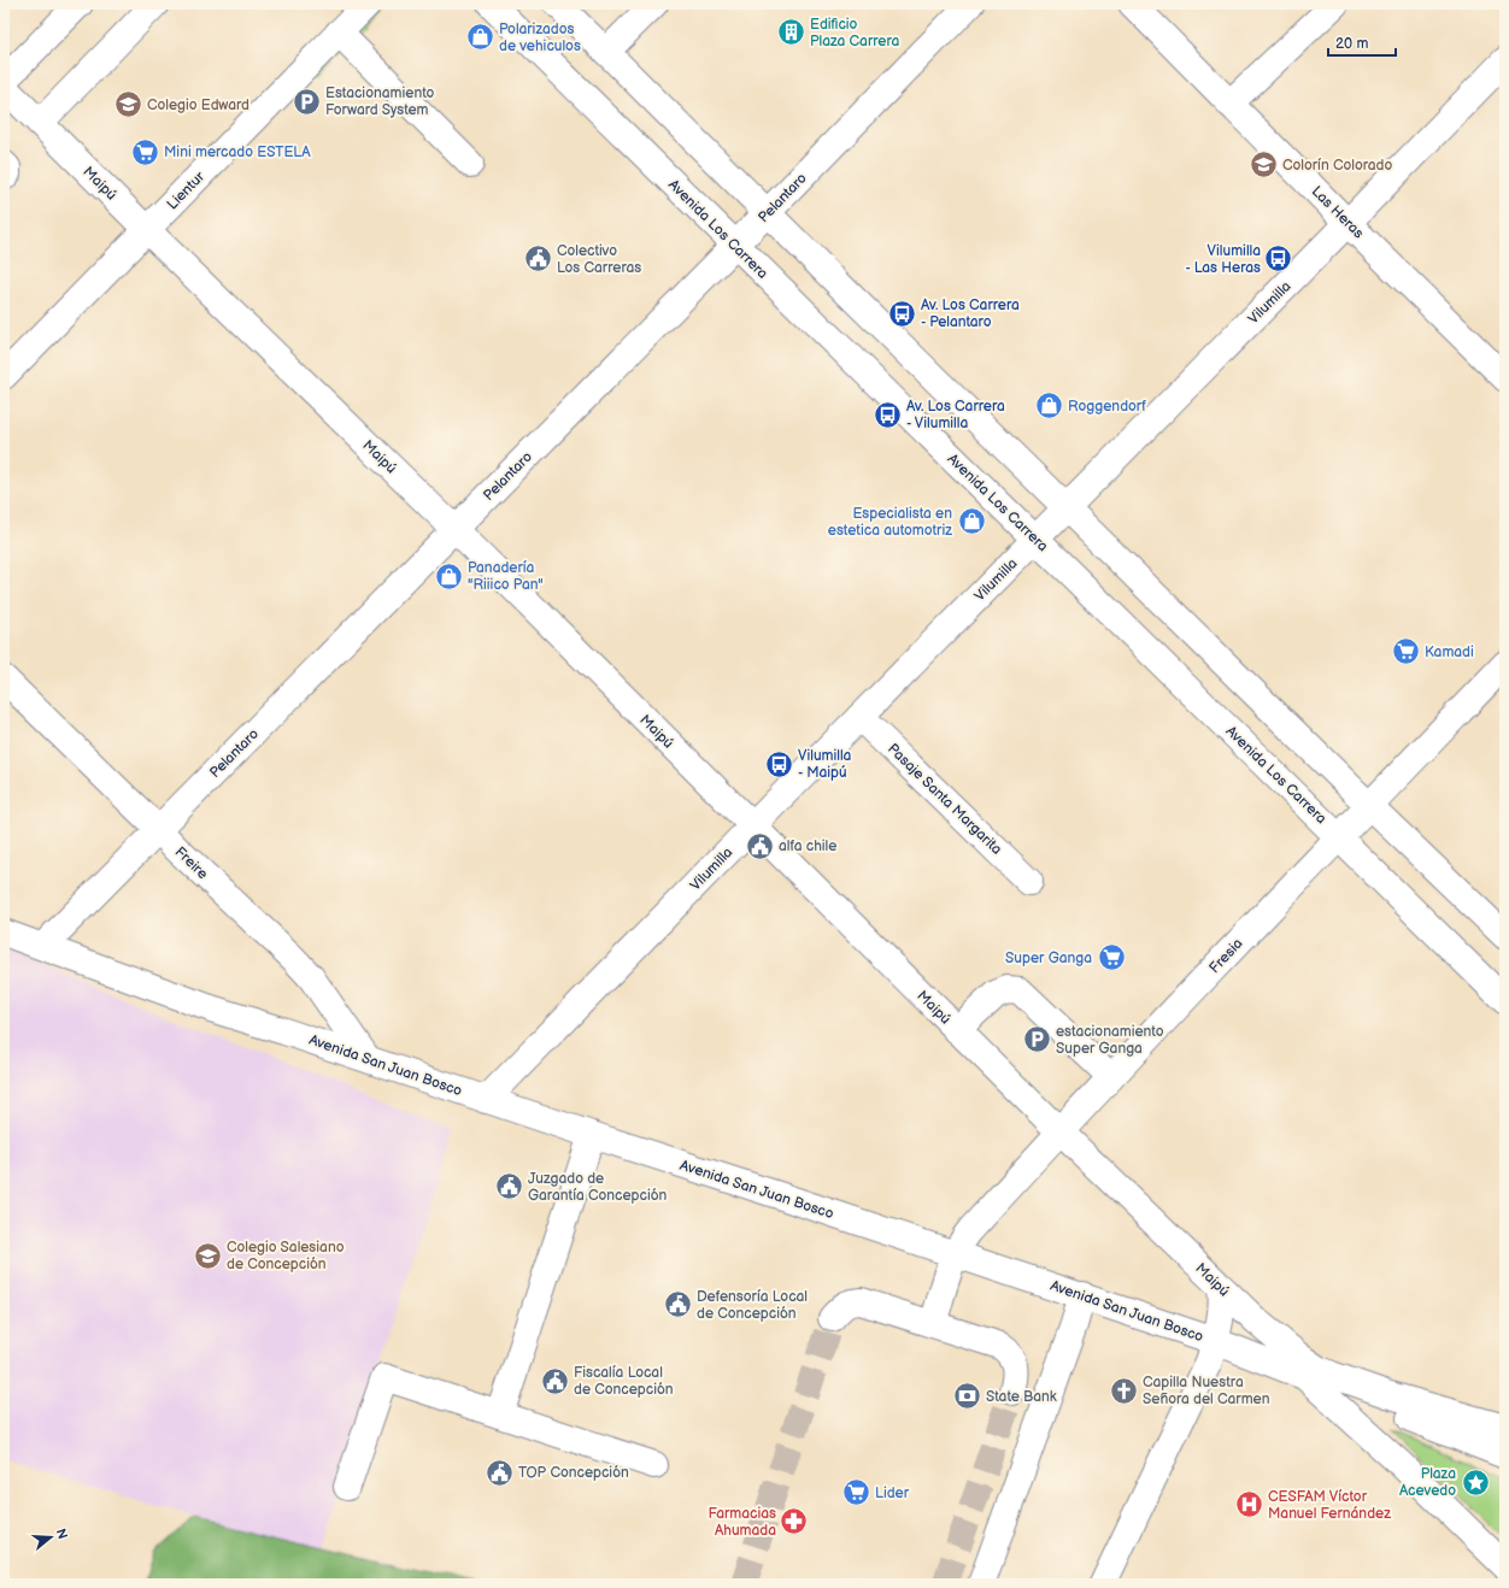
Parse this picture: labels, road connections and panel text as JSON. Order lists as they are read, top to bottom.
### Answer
{
  "streets": {
    "main road": [
      "Maipú",
      "Lientur",
      "Pelantaro",
      "Las Heras",
      "Avenida Los Carrera",
      "Vilumilla",
      "Pasaje Santa Margarita",
      "Freire",
      "Fresia",
      "Avenida San Juan Bosco"
    ]
  },
  "crossings": [
    ["Maipú", "Lientur"],
    ["Maipú", "Pelantaro"],
    ["Maipú", "Vilumilla"],
    ["Maipú", "Fresia"],
    ["Maipú", "Avenida San Juan Bosco"],
    ["Pelantaro", "Avenida Los Carrera"],
    ["Pelantaro", "Freire"],
    ["Pelantaro", "Avenida San Juan Bosco"],
    ["Las Heras", "Vilumilla"],
    ["Avenida Los Carrera", "Vilumilla"],
    ["Avenida Los Carrera", "Fresia"],
    ["Vilumilla", "Pasaje Santa Margarita"],
    ["Vilumilla", "Avenida San Juan Bosco"],
    ["Freire", "Avenida San Juan Bosco"],
    ["Fresia", "Avenida San Juan Bosco"]
  ],
  "places": {
    "building": ["Edificio Plaza Carrera"],
    "shop": [
      "Polarizados de vehiculos",
      "Roggendorf",
      "Especialista en estetica automotriz",
      "Panadería \"Riiico Pan\""
    ],
    "parking": ["Estacionamiento Forward System", "estacionamiento Super Ganga"],
    "school or university": ["Colegio Edward", "Colorín Colorado", "Colegio Salesiano de Concepción"],
    "supermarket": [
      "Mini mercado ESTELA",
      "Kamadi",
      "Super Ganga",
      "Lider"
    ],
    "public building": [
      "Colectivo Los Carreras",
      "alfa chile",
      "Juzgado de Garantía Concepción",
      "Defensoría Local de Concepción",
      "Fiscalía Local de Concepción",
      "TOP Concepción"
    ],
    "bus stop": [
      "Vilumilla - Las Heras",
      "Av. Los Carrera - Pelantaro",
      "Av. Los Carrera - Vilumilla",
      "Vilumilla - Maipú"
    ],
    "church": ["Capilla Nuestra Señora del Carmen"],
    "bank": ["State Bank"],
    "place": ["Plaza Acevedo"],
    "hospital": ["CESFAM Víctor Manuel Fernández"],
    "pharmacy": ["Farmacias Ahumada"]
  },
  "scale_bar": "20 m",
  "north": "right"
}
